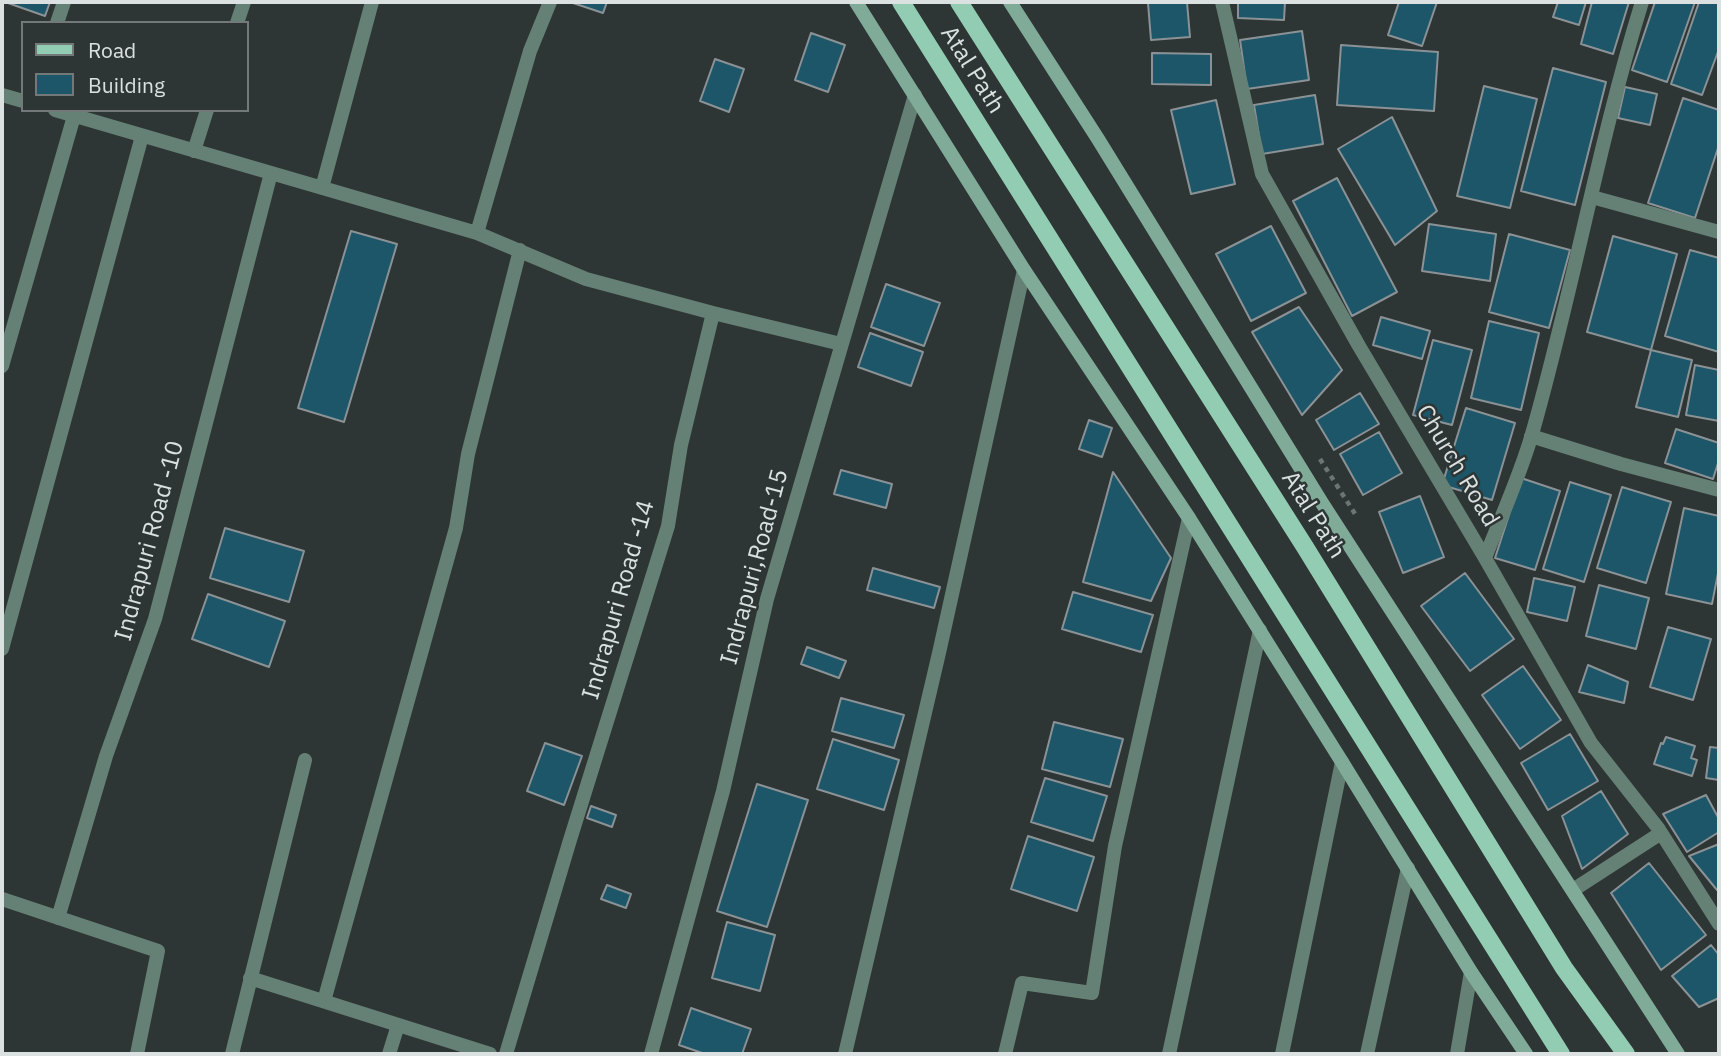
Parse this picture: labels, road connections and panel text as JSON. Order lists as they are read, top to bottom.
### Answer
{
  "streets": {
    "main road": ["Atal Path"],
    "street": [
      "Church Road",
      "Indrapuri Road -10",
      "Indrapuri,Road-15",
      "Indrapuri Road -14"
    ]
  },
  "legend": ["Road", "Building"]
}
